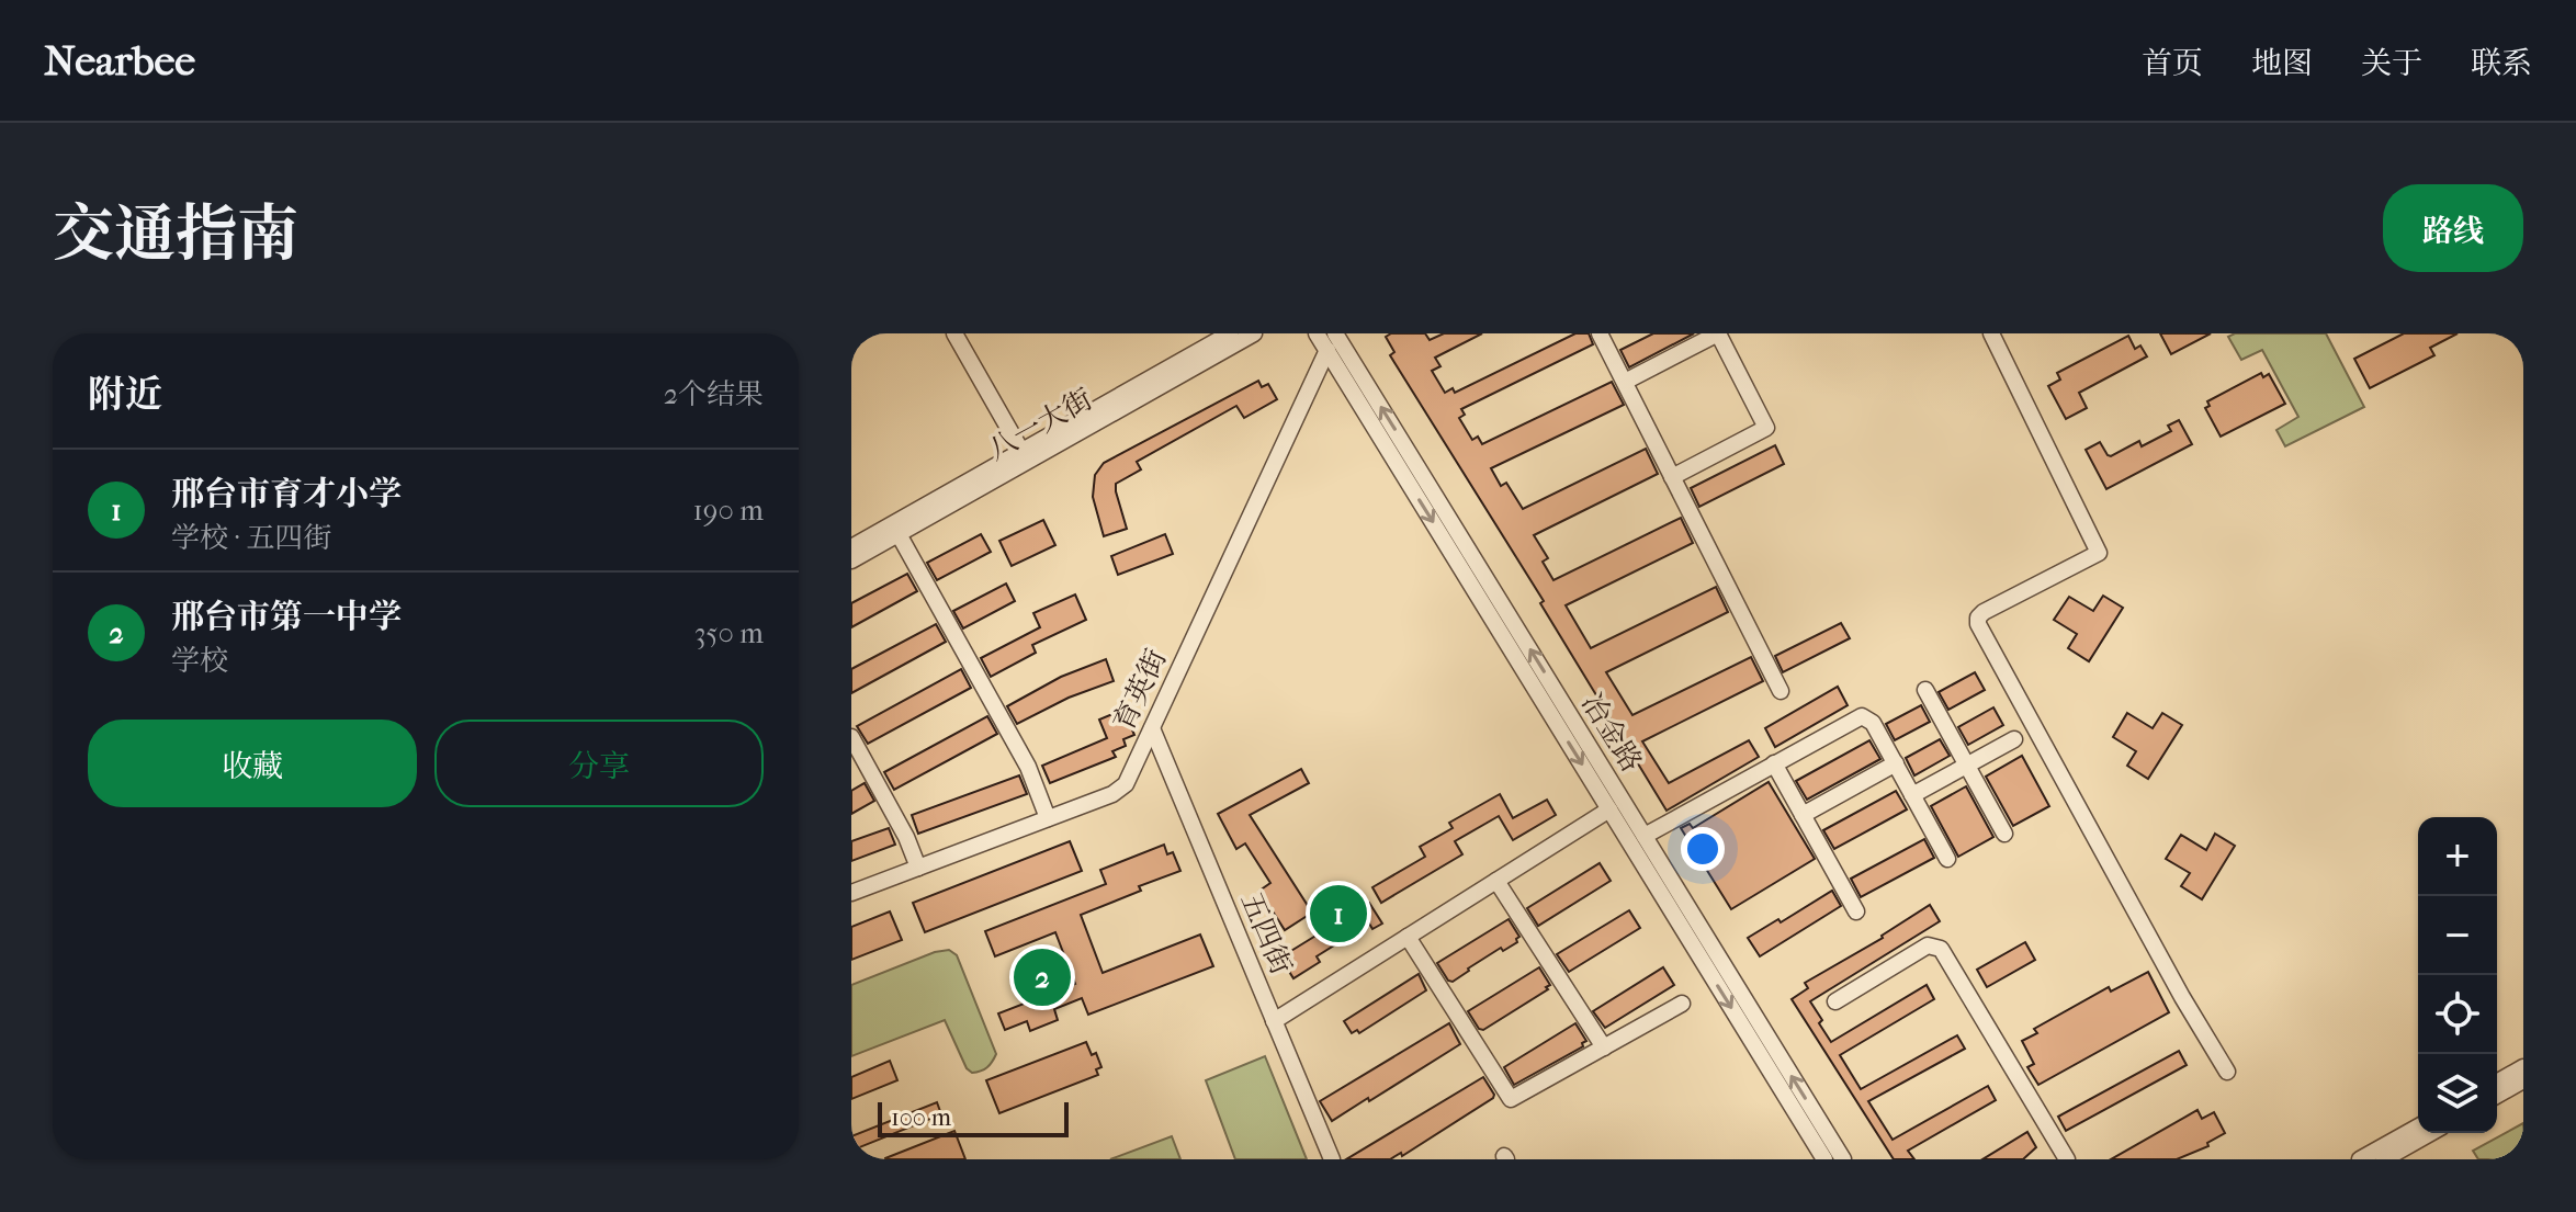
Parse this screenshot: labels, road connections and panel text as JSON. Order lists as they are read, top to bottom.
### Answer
{
  "streets": {
    "street": [
      "八一大街",
      "育英街",
      "冶金路",
      "五四街"
    ]
  },
  "crossings": [
    ["育英街", "冶金路"],
    ["育英街", "五四街"]
  ],
  "scale_bar": "100 m",
  "page": {
    "header": "Nearbee",
    "nav": [
      "首页",
      "地图",
      "关于",
      "联系"
    ],
    "title": "交通指南",
    "buttons": [
      "路线",
      ["收藏", "分享"]
    ],
    "heading": ["附近", "2个结果"],
    "list": [
      {
        "mark": "1",
        "name": "邢台市育才小学",
        "note": "学校 · 五四街",
        "value": "190 m"
      },
      {
        "mark": "2",
        "name": "邢台市第一中学",
        "note": "学校",
        "value": "350 m"
      }
    ],
    "map_buttons": ["+", "−"],
    "pins": ["1", "2"],
    "scale": "100 m"
  }
}
